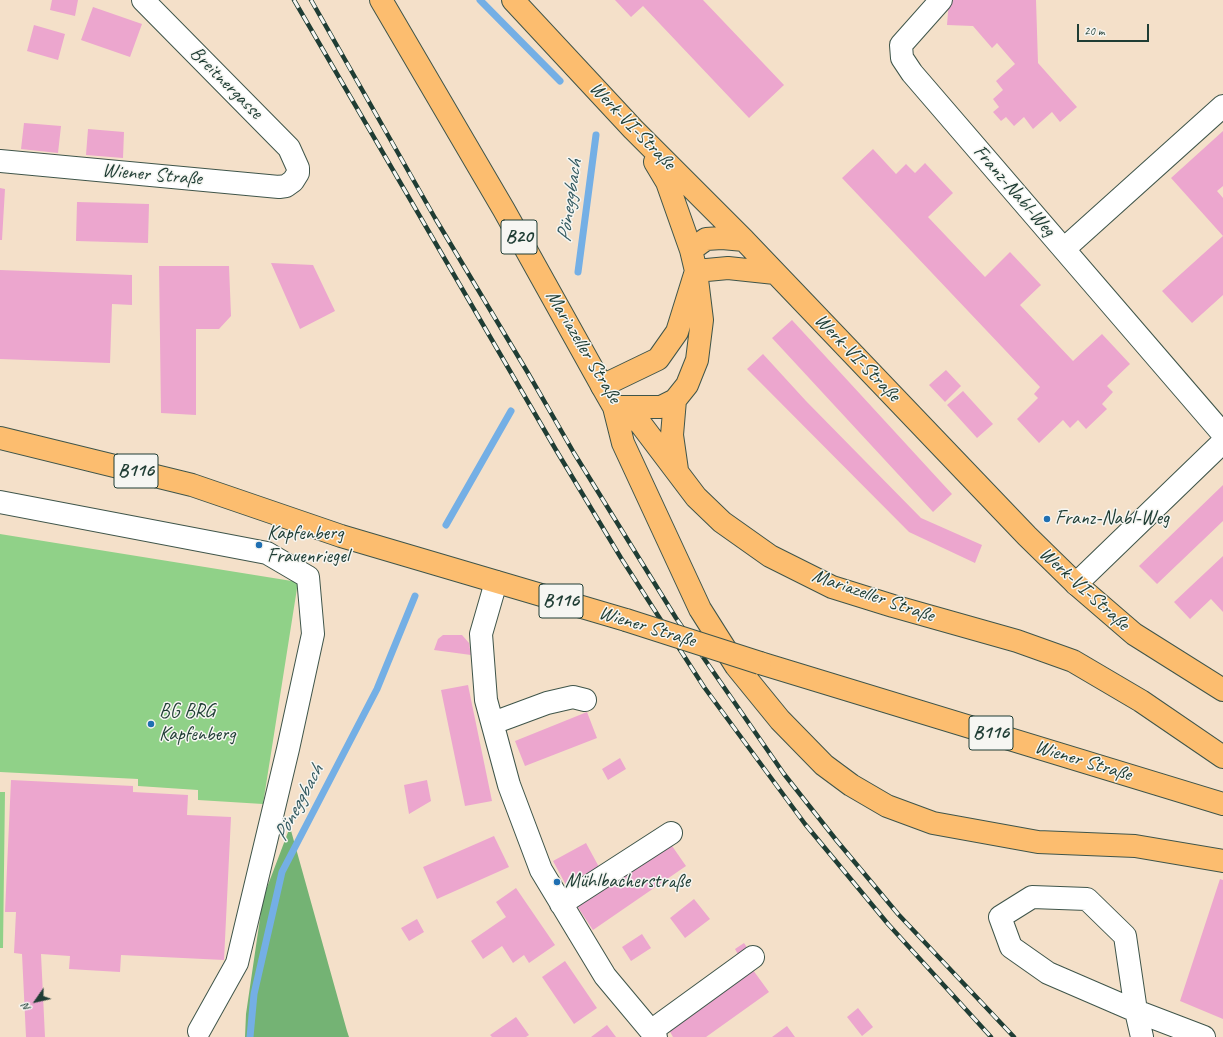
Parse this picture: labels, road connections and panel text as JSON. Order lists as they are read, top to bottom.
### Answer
{
  "streets": {
    "main road": [
      "Werk-VI-Straße",
      "Wiener Straße",
      "B20",
      "Mariazeller Straße",
      "B116"
    ],
    "street": ["Breitnergasse", "Franz-Nabl-Weg"]
  },
  "crossings": [
    ["Breitnergasse", "Wiener Straße"]
  ],
  "water": ["Pöneggbach"],
  "places": [
    "Franz-Nabl-Weg",
    "Kapfenberg Frauenriegel",
    "BG BRG Kapfenberg",
    "Mühlbacherstraße"
  ],
  "scale_bar": "20 m",
  "north": "bottom left"
}
